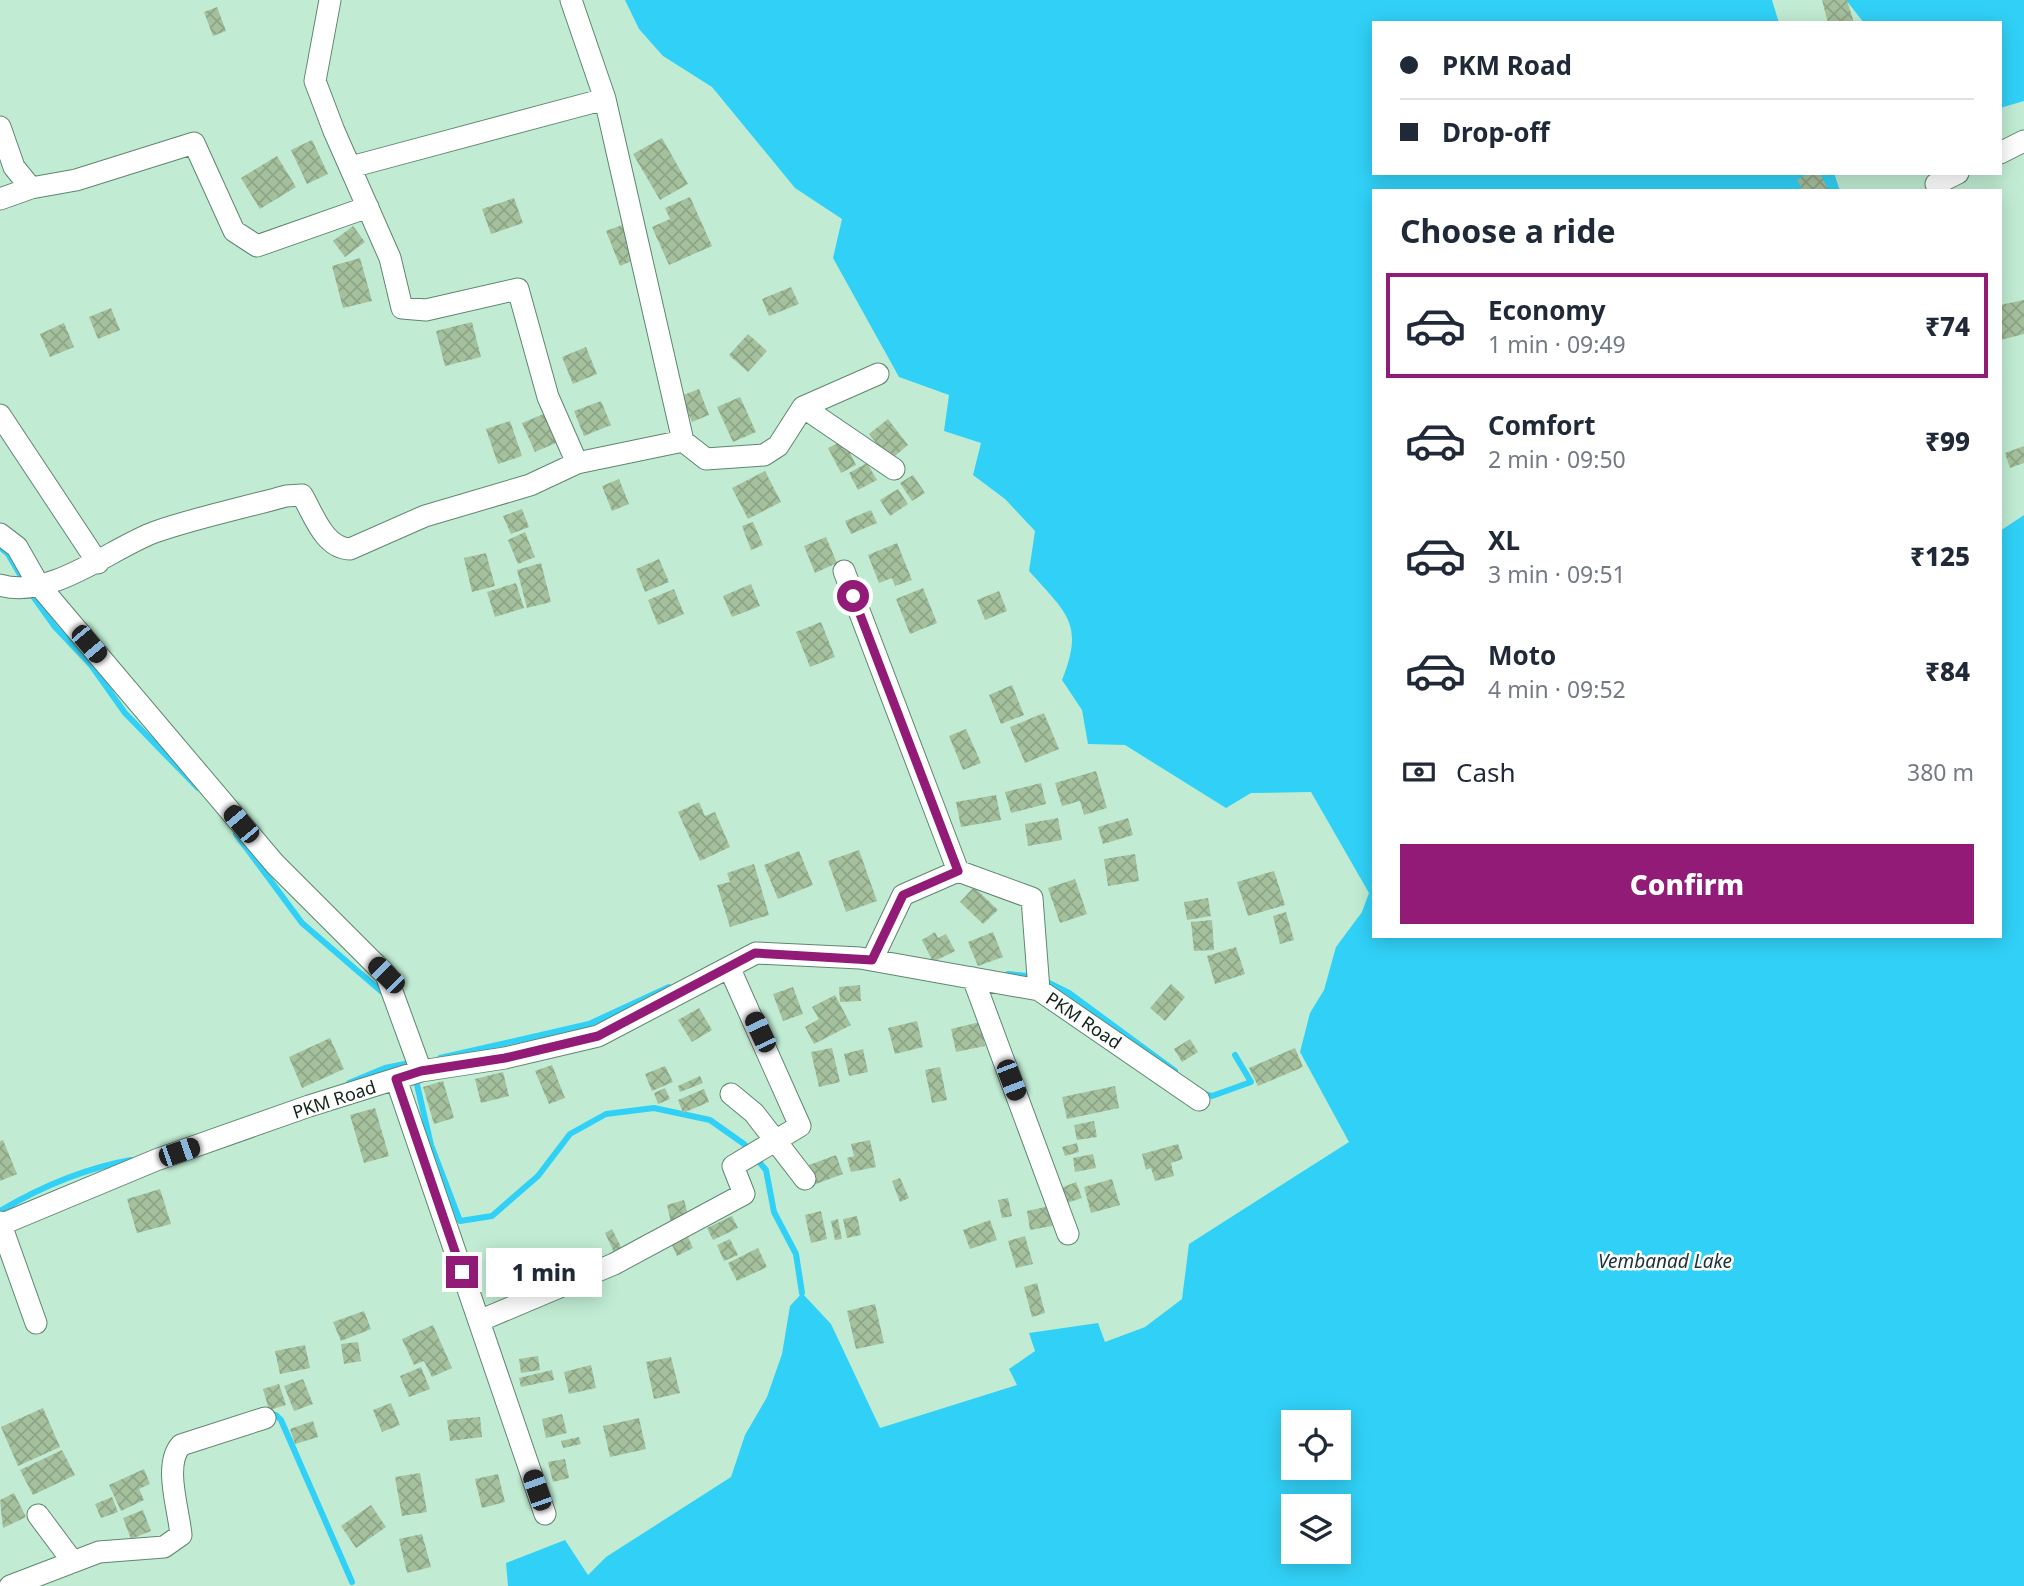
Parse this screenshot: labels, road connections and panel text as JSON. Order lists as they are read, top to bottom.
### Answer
{
  "streets": {
    "street": ["PKM Road"]
  },
  "water": ["Vembanad Lake"],
  "page": {
    "banner": ["PKM Road", "Drop-off"],
    "heading": "Choose a ride",
    "list": [
      {
        "name": "Economy",
        "note": "1 min · 09:49",
        "value": "₹74"
      },
      {
        "name": "Comfort",
        "note": "2 min · 09:50",
        "value": "₹99"
      },
      {
        "name": "XL",
        "note": "3 min · 09:51",
        "value": "₹125"
      },
      {
        "name": "Moto",
        "note": "4 min · 09:52",
        "value": "₹84"
      }
    ],
    "pay": ["Cash", "380 m"],
    "buttons": "Confirm",
    "bubble": "1 min"
  }
}
